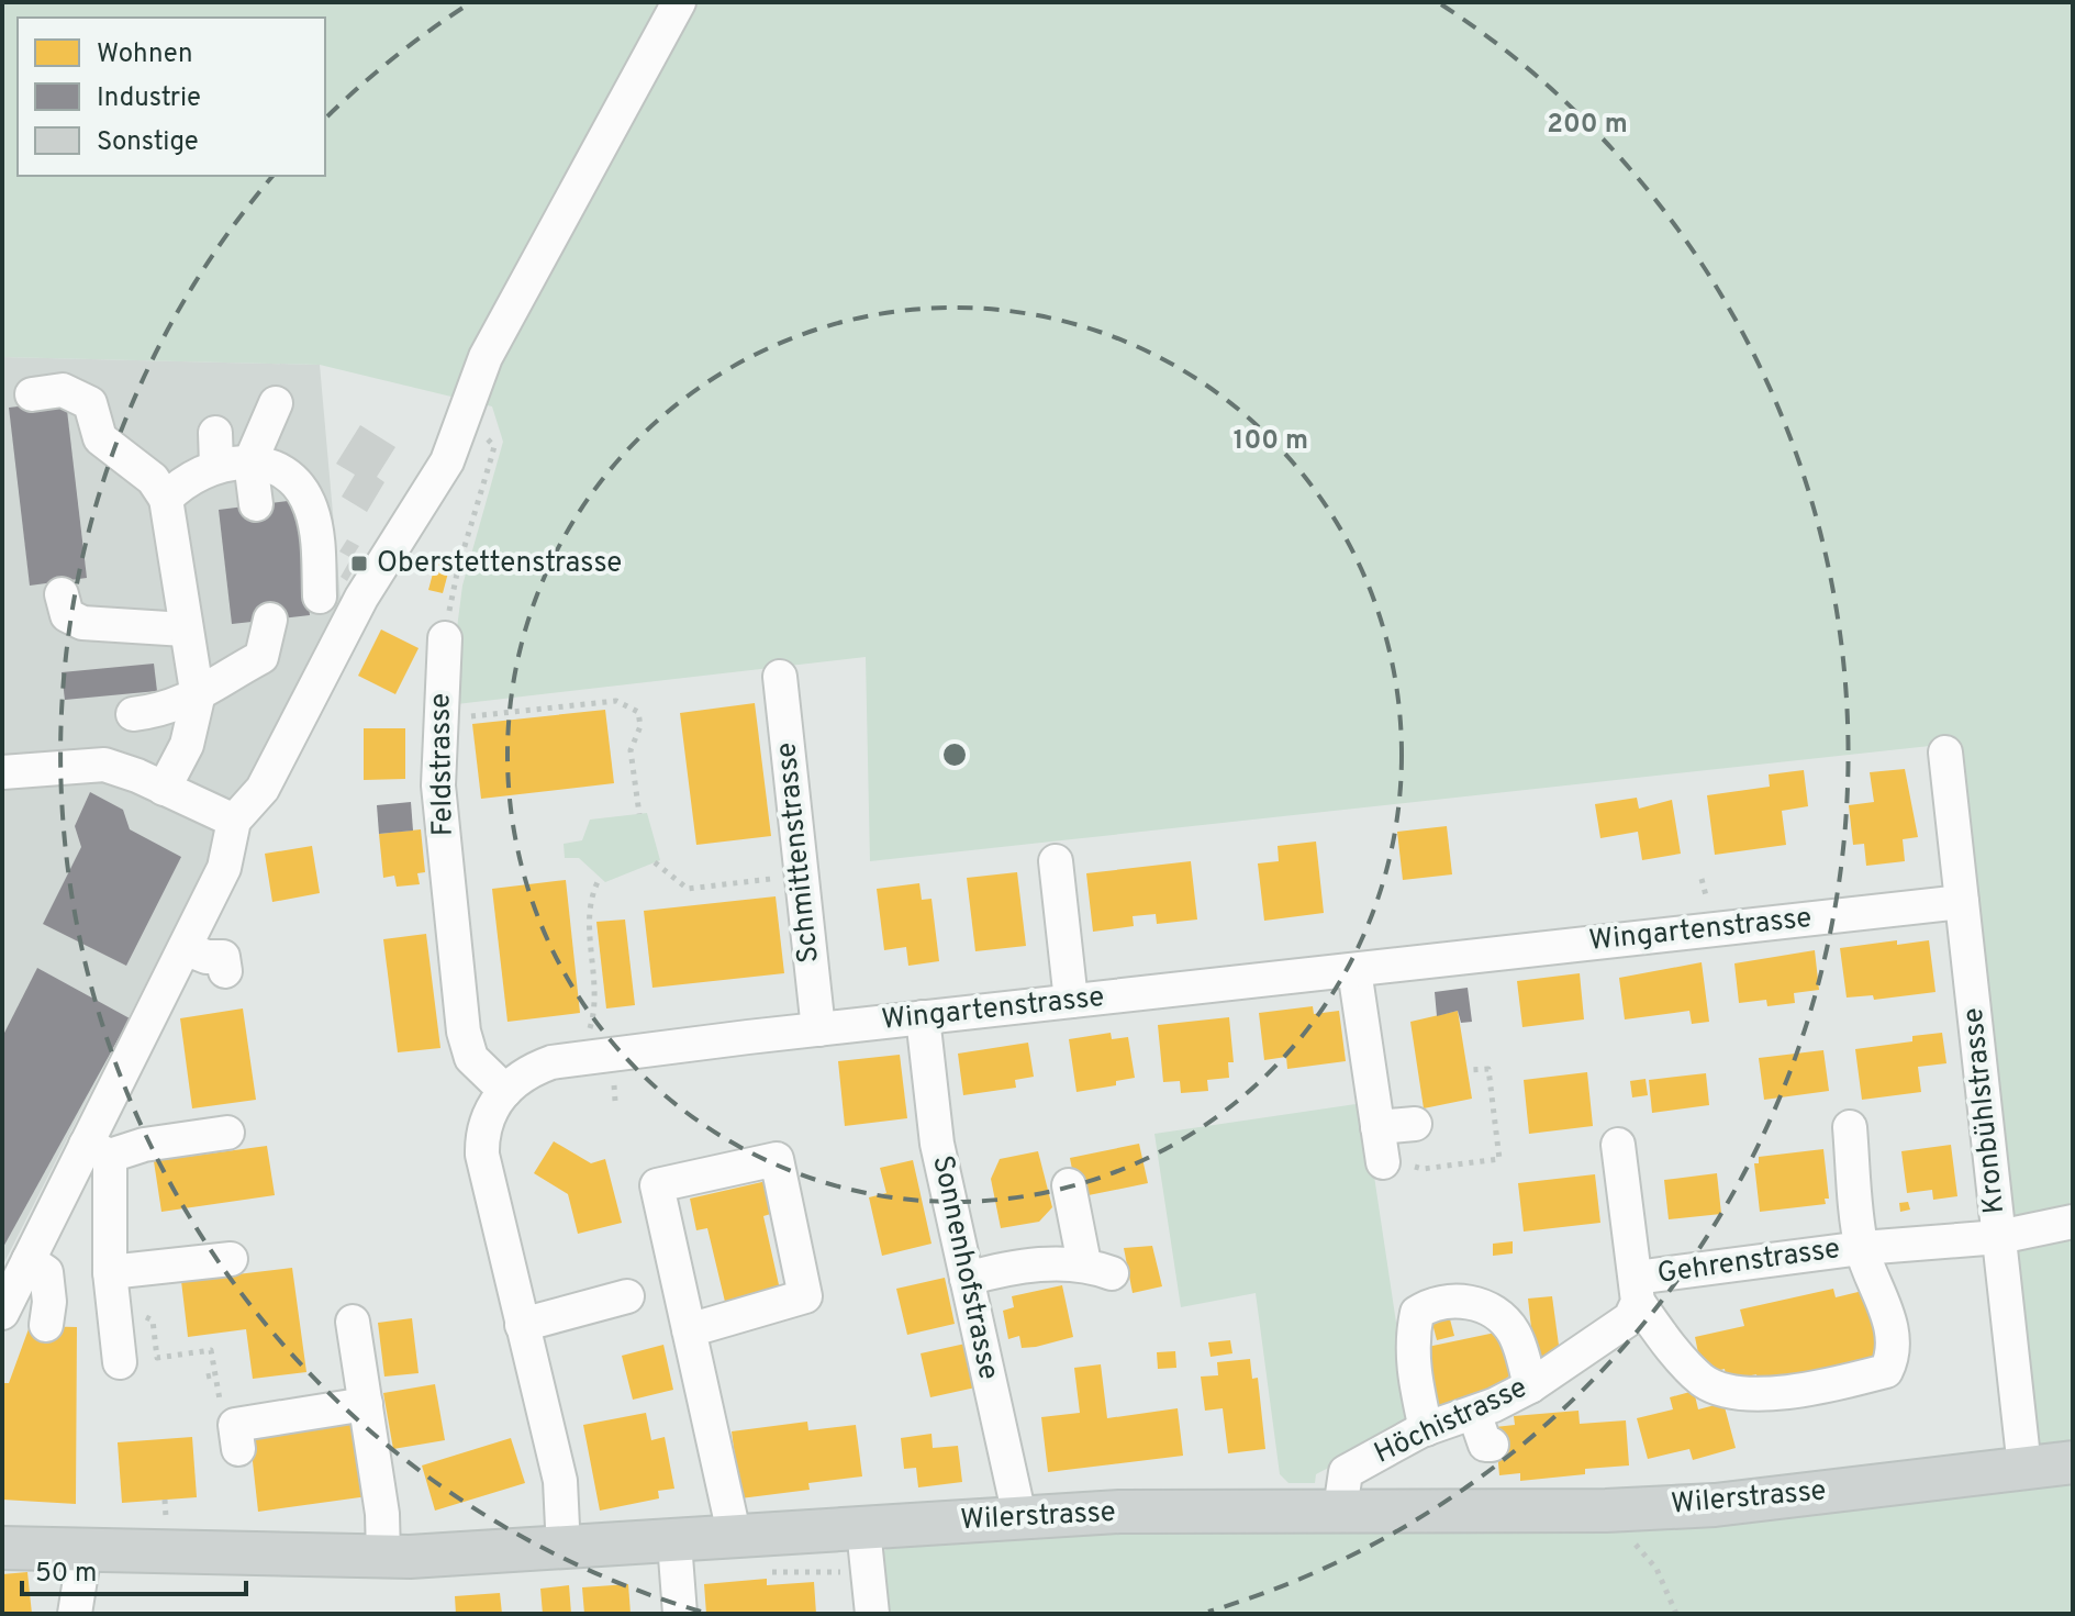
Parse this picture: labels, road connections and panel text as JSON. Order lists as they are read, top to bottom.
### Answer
{
  "streets": {
    "main road": ["Wilerstrasse"],
    "street": [
      "Feldstrasse",
      "Schmittenstrasse",
      "Wingartenstrasse",
      "Kronbühlstrasse",
      "Gehrenstrasse",
      "Sonnenhofstrasse",
      "Höchistrasse"
    ]
  },
  "crossings": [
    ["Feldstrasse", "Wingartenstrasse"],
    ["Schmittenstrasse", "Wingartenstrasse"],
    ["Wingartenstrasse", "Kronbühlstrasse"],
    ["Wingartenstrasse", "Sonnenhofstrasse"],
    ["Wingartenstrasse", "Wilerstrasse"],
    ["Kronbühlstrasse", "Gehrenstrasse"],
    ["Kronbühlstrasse", "Wilerstrasse"],
    ["Gehrenstrasse", "Höchistrasse"],
    ["Sonnenhofstrasse", "Wilerstrasse"],
    ["Höchistrasse", "Wilerstrasse"]
  ],
  "places": {
    "transit": ["Oberstettenstrasse"]
  },
  "legend": ["Wohnen", "Industrie", "Sonstige"],
  "scale_bar": "50 m",
  "rings": ["200 m", "100 m"]
}
